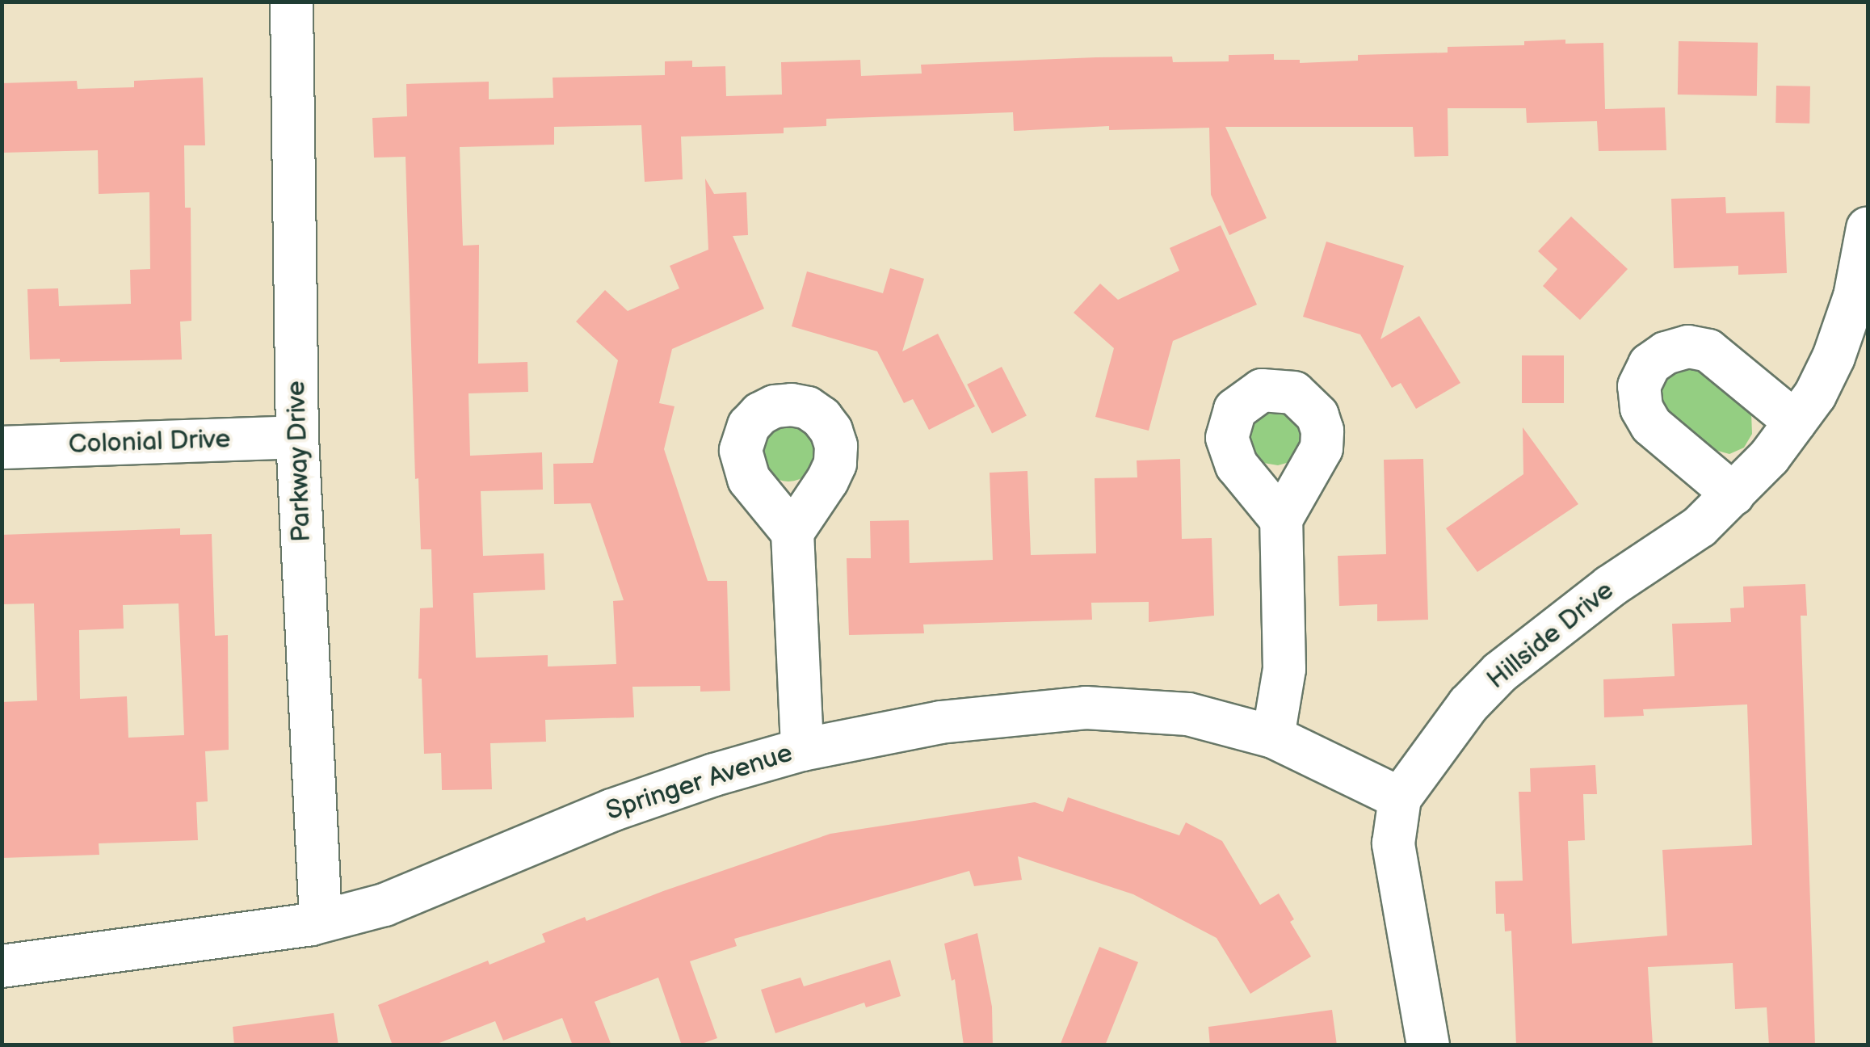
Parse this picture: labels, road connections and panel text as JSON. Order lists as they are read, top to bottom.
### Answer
{
  "streets": {
    "street": [
      "Colonial Drive",
      "Parkway Drive",
      "Hillside Drive",
      "Springer Avenue"
    ]
  },
  "crossings": [
    ["Colonial Drive", "Parkway Drive"],
    ["Parkway Drive", "Springer Avenue"],
    ["Hillside Drive", "Springer Avenue"]
  ]
}
